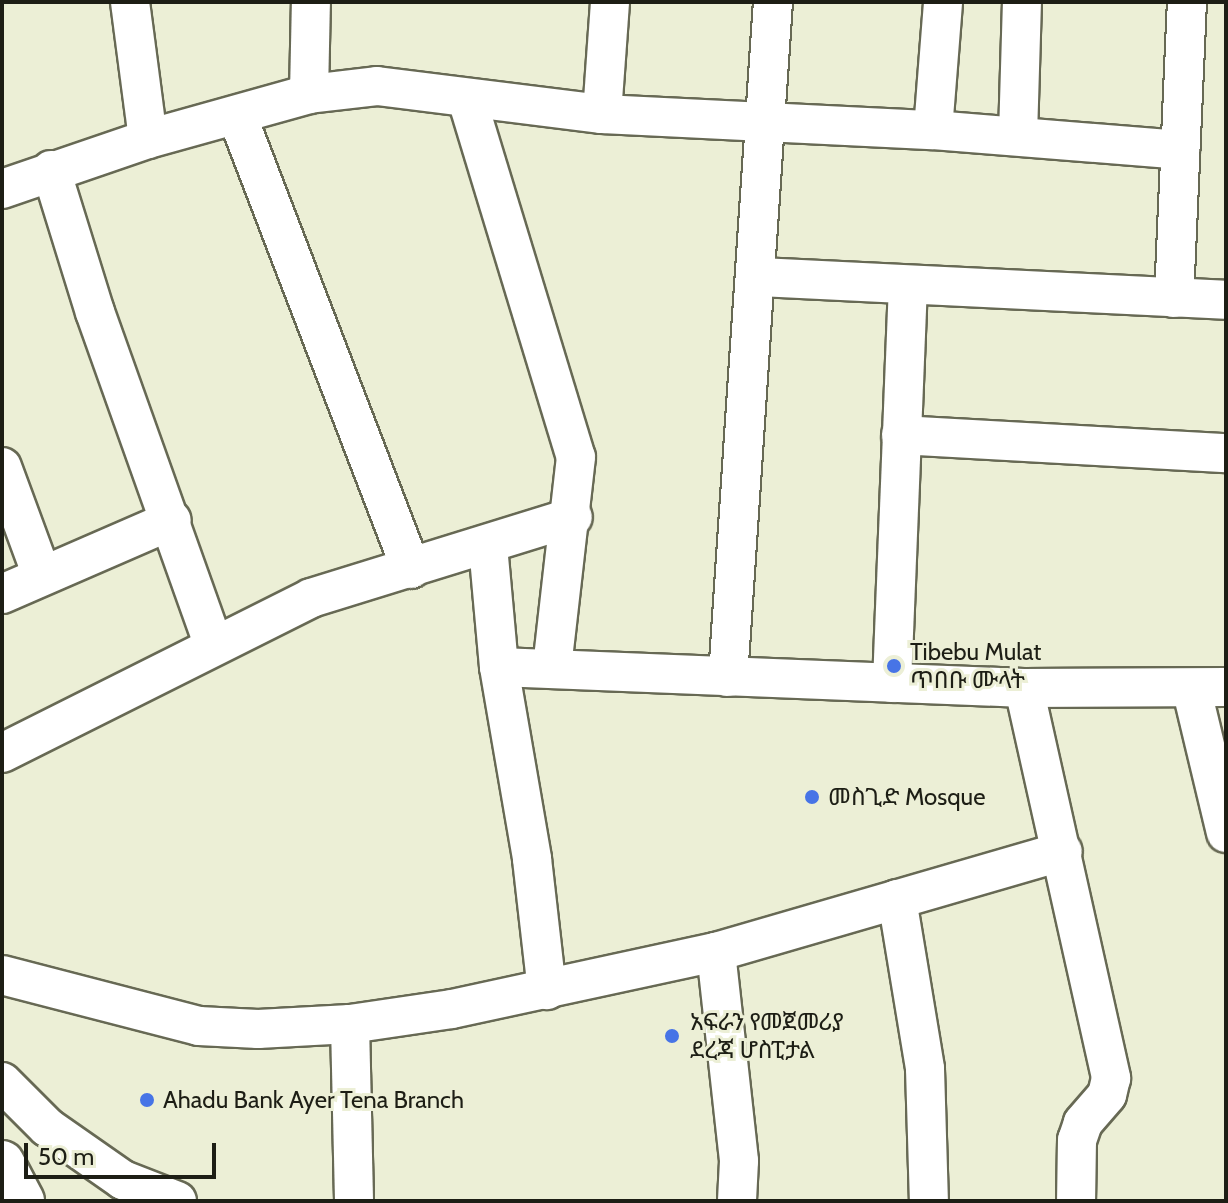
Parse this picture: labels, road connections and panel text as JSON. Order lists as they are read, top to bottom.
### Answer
{
  "places": [
    "Tibebu Mulat ጥበቡ ሙላት",
    "መስጊድ Mosque",
    "አፍራን የመጀመሪያ ደረጃ ሆስፒታል",
    "Ahadu Bank Ayer Tena Branch"
  ],
  "scale_bar": "50 m"
}
